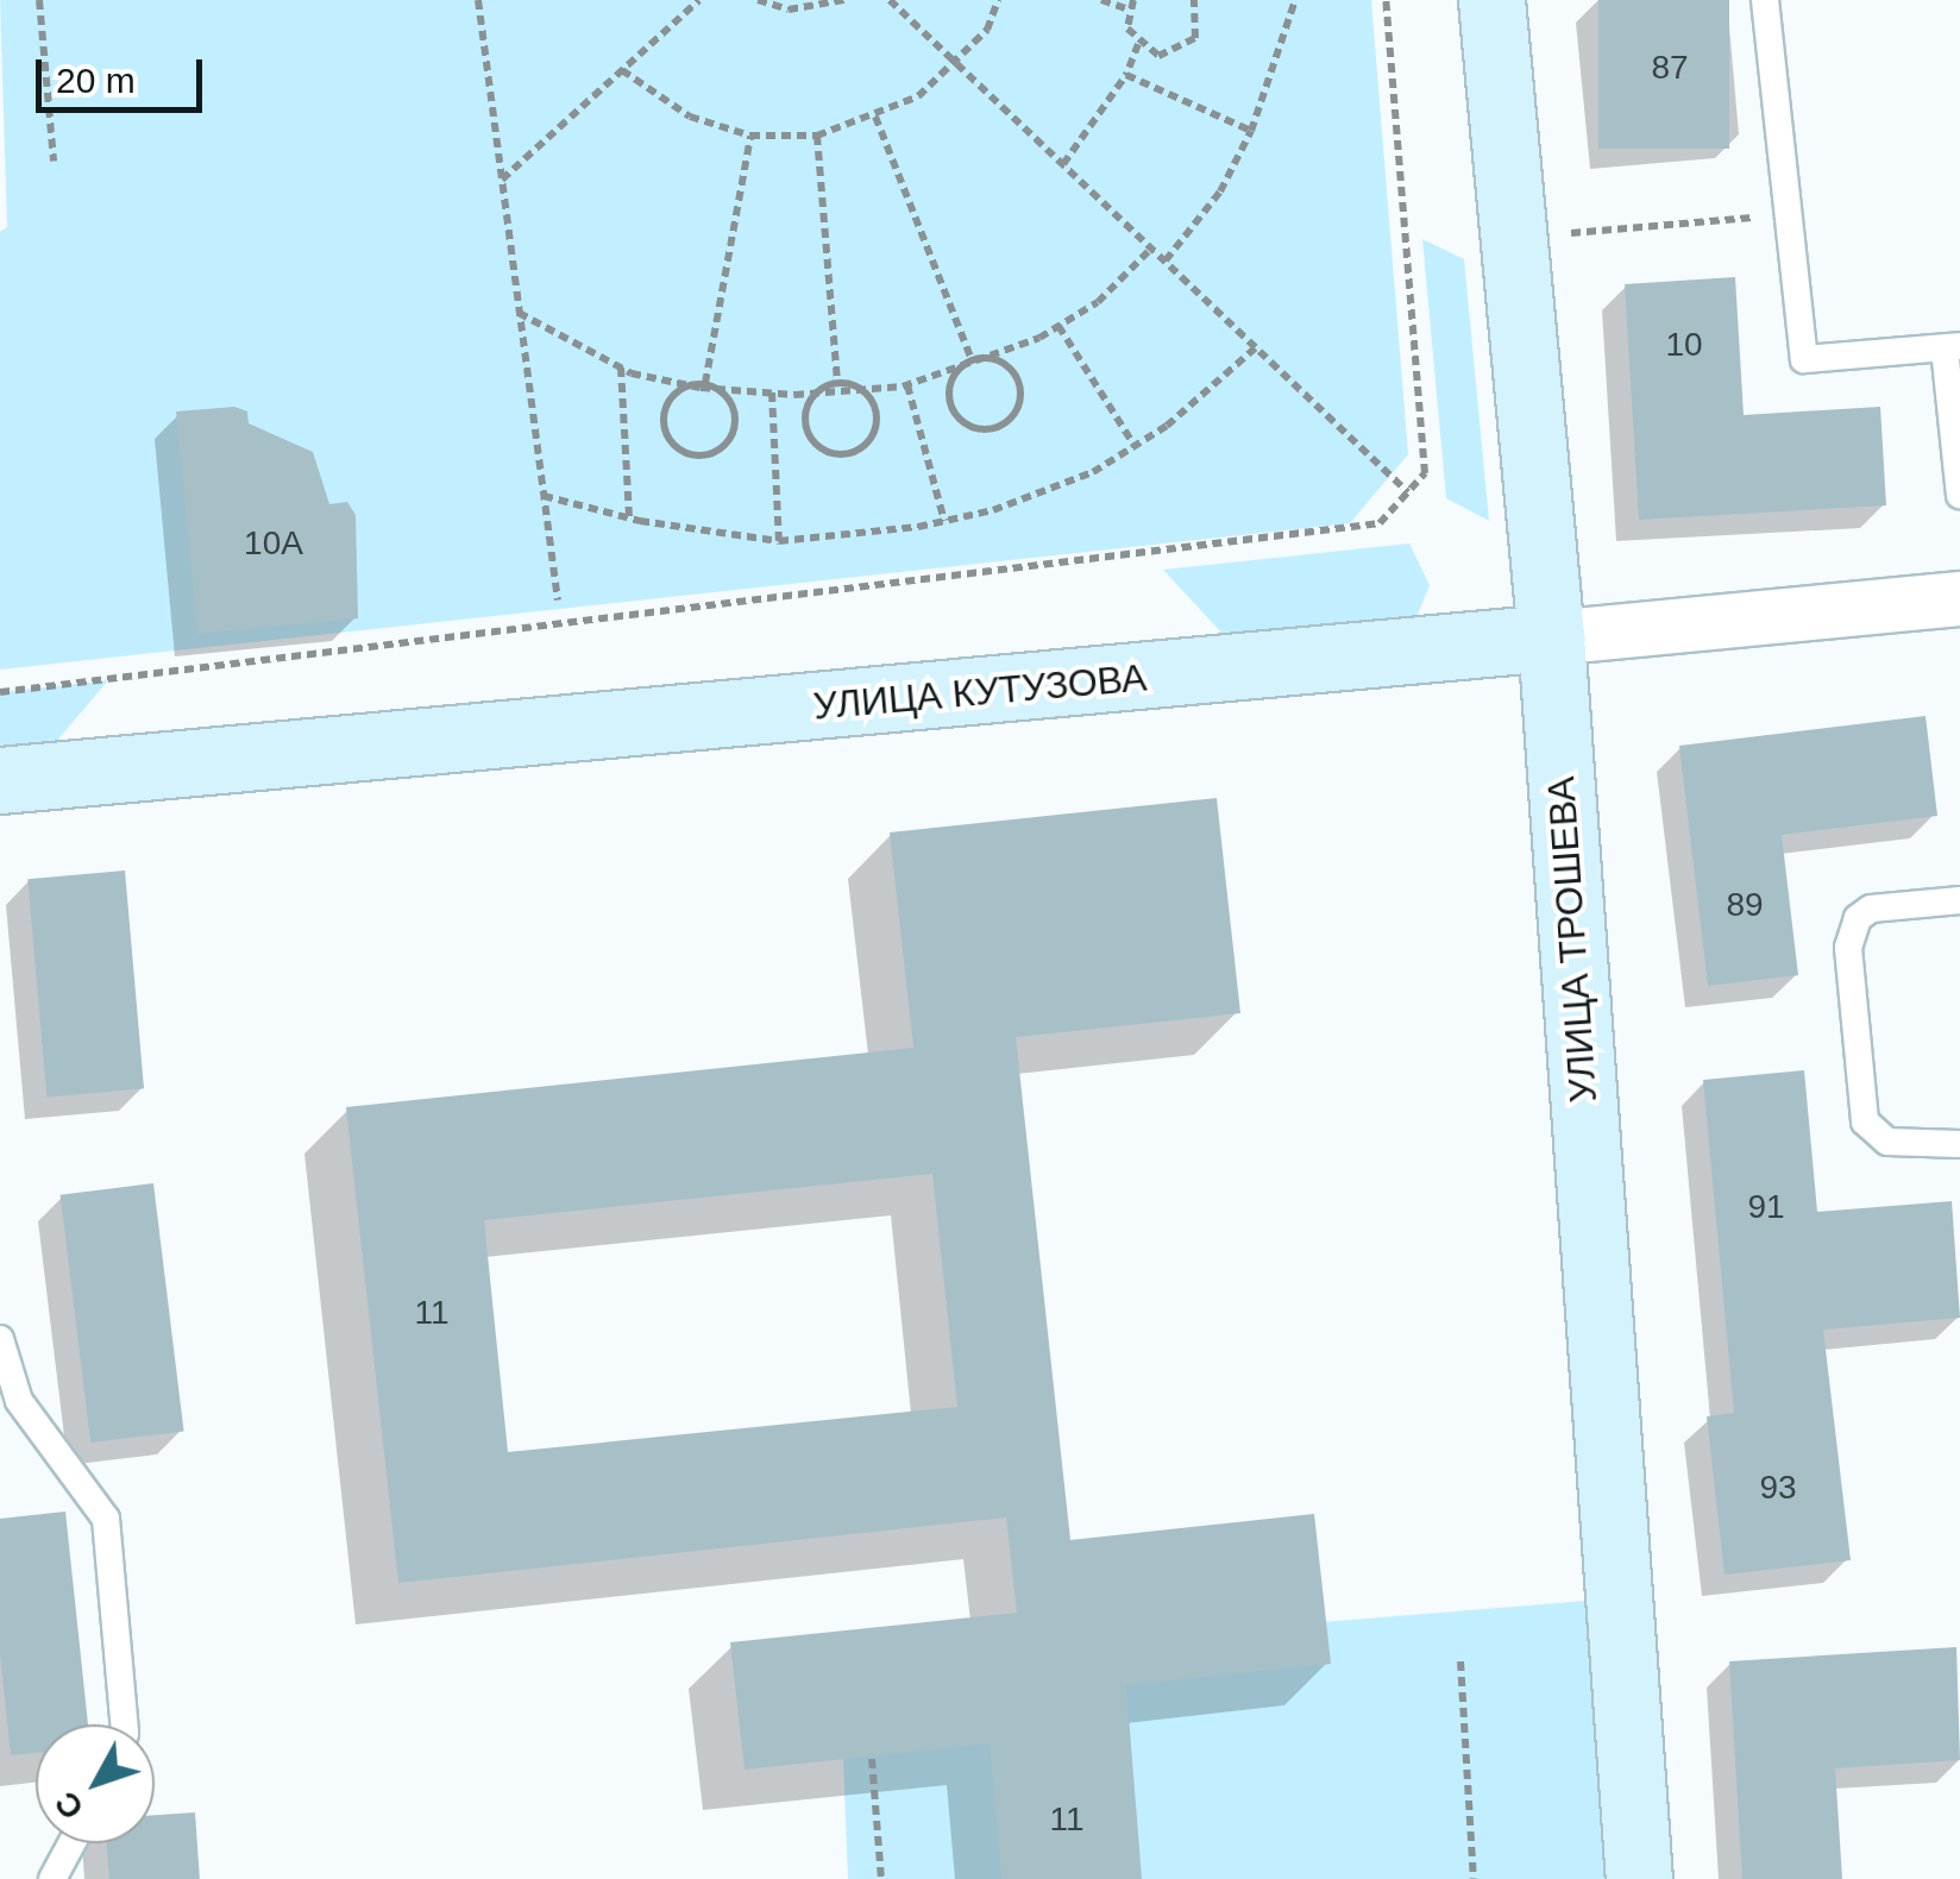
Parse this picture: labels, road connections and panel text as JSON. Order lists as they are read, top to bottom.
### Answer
{
  "streets": {
    "street": ["УЛИЦА КУТУЗОВА", "УЛИЦА ТРОШЕВА"]
  },
  "crossings": [
    ["УЛИЦА КУТУЗОВА", "УЛИЦА ТРОШЕВА"]
  ],
  "house_numbers": [
    "87",
    "10",
    "10А",
    "89",
    "91",
    "11",
    "93",
    "11"
  ],
  "scale_bar": "20 m",
  "north": "bottom left"
}
